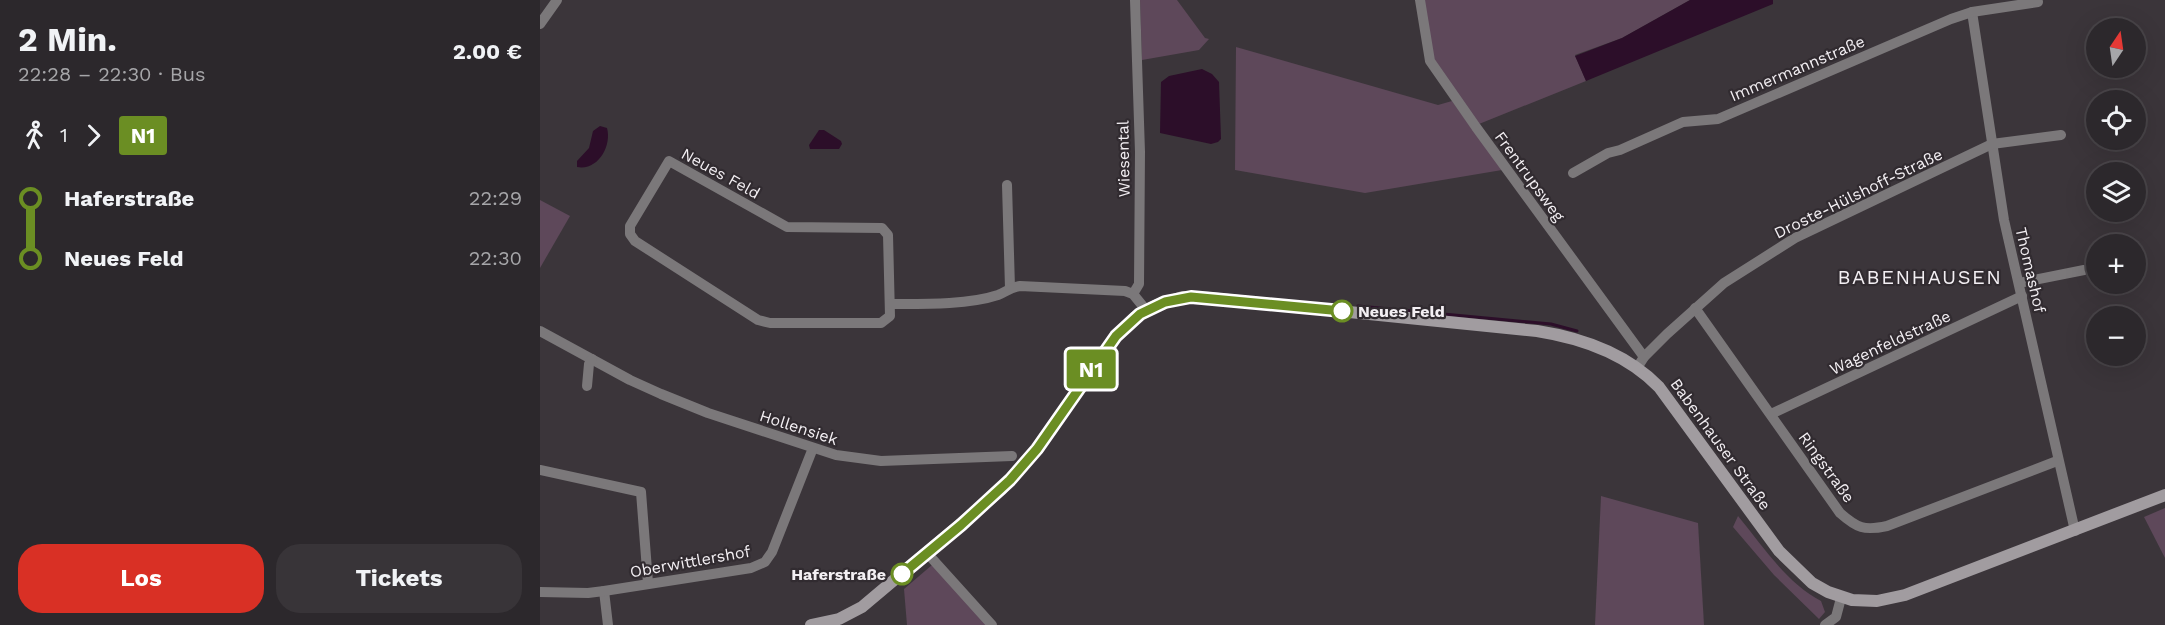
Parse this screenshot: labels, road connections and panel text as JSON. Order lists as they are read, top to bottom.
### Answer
{
  "streets": {
    "main road": ["Babenhauser Straße"],
    "street": [
      "Immermannstraße",
      "Wiesental",
      "Neues Feld",
      "Frentrupsweg",
      "Droste-Hülshoff-Straße",
      "Thomashof",
      "Wagenfeldstraße",
      "Hollensiek",
      "Ringstraße",
      "Oberwittlershof"
    ]
  },
  "crossings": [
    ["Immermannstraße", "Thomashof"],
    ["Frentrupsweg", "Droste-Hülshoff-Straße"],
    ["Droste-Hülshoff-Straße", "Thomashof"],
    ["Droste-Hülshoff-Straße", "Babenhauser Straße"],
    ["Droste-Hülshoff-Straße", "Ringstraße"],
    ["Thomashof", "Wagenfeldstraße"],
    ["Thomashof", "Babenhauser Straße"],
    ["Thomashof", "Ringstraße"],
    ["Wagenfeldstraße", "Ringstraße"],
    ["Hollensiek", "Oberwittlershof"]
  ],
  "districts": ["BABENHAUSEN"],
  "places": ["Neues Feld", "Haferstraße"],
  "lines": ["bus line N1"],
  "north": "top",
  "page": {
    "heading": ["2 Min.", "22:28 – 22:30 · Bus", "2.00 €"],
    "on_map": "N1",
    "map_buttons": ["+", "−"],
    "legs": ["1", "N1"],
    "list": [
      {
        "name": "Haferstraße",
        "value": "22:29"
      },
      {
        "name": "Neues Feld",
        "value": "22:30"
      }
    ],
    "buttons": ["Los", "Tickets"]
  }
}
